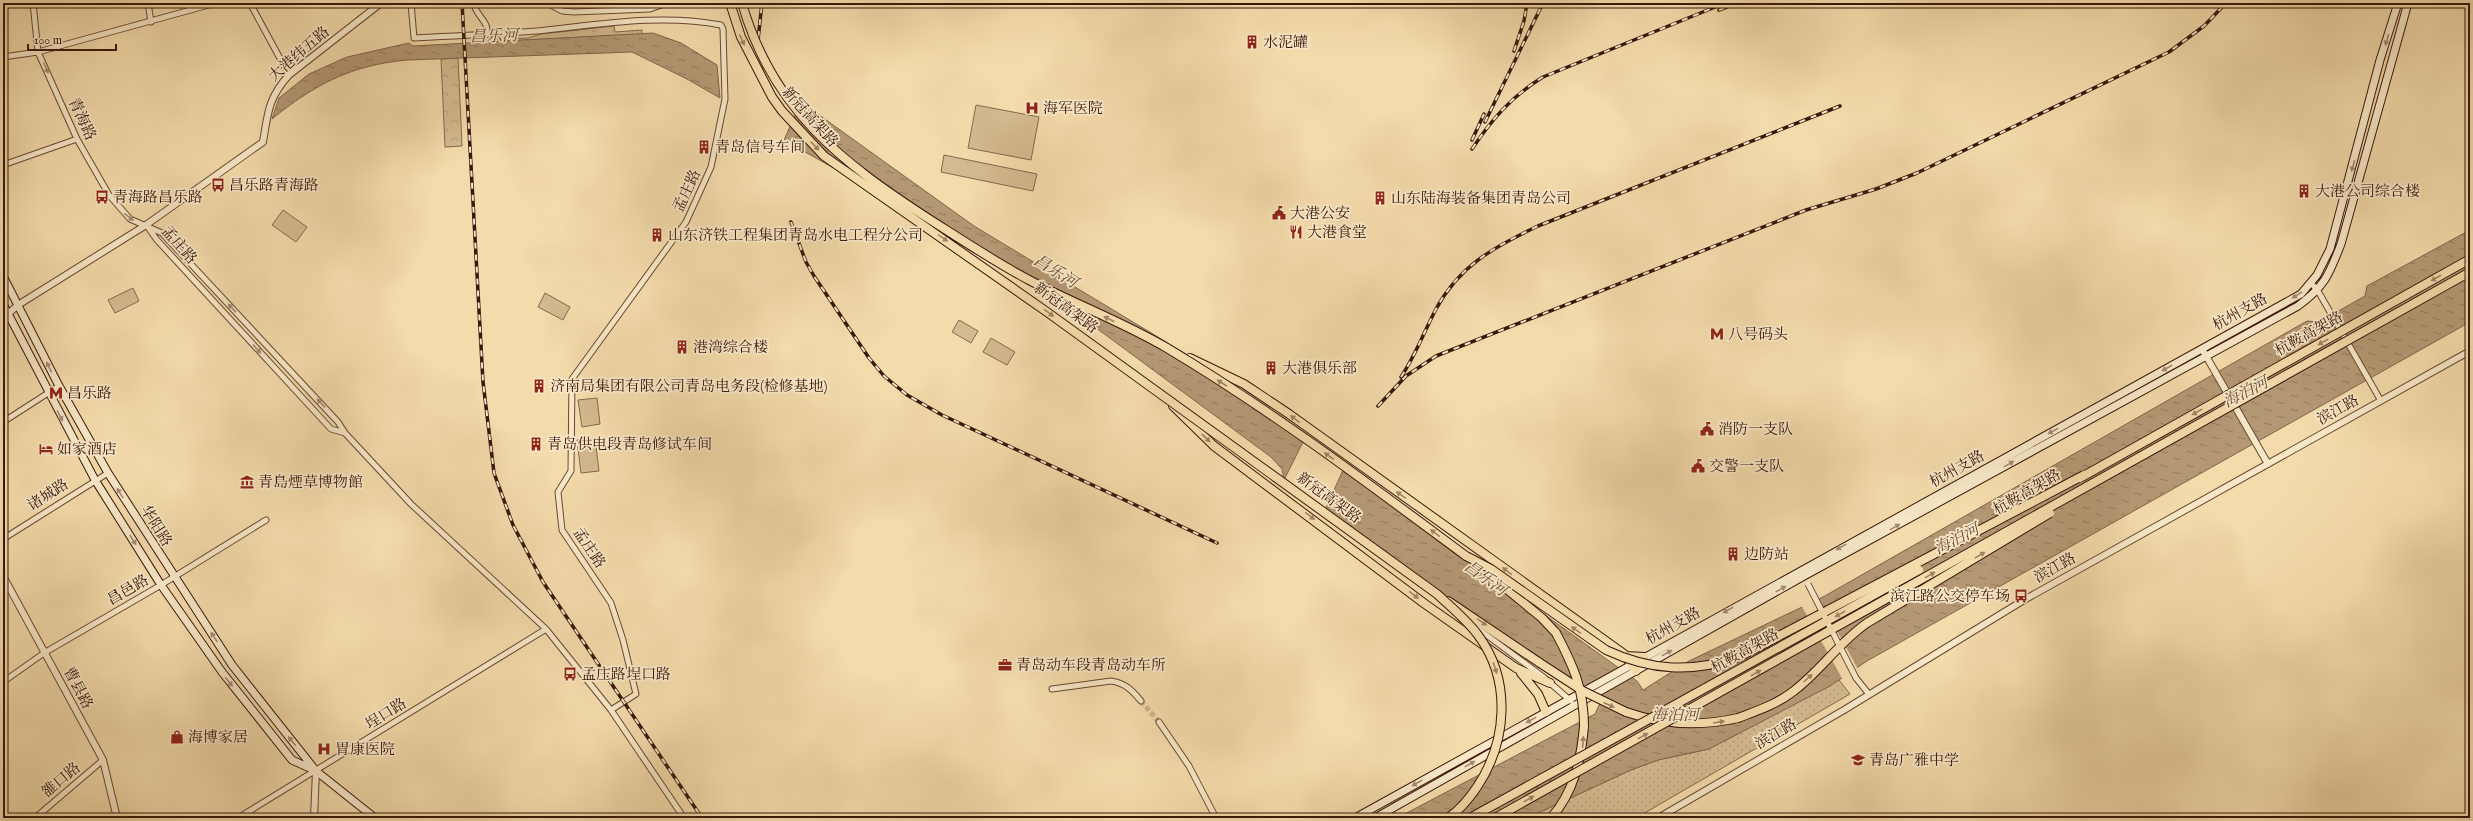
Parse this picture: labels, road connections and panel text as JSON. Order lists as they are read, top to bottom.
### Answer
{
  "streets": {
    "highway": ["新冠高架路", "杭鞍高架路"],
    "main road": ["杭州支路", "华阳路"],
    "street": [
      "大港纬五路",
      "青海路",
      "孟庄路",
      "滨江路",
      "诸城路",
      "昌邑路",
      "曹县路",
      "埕口路",
      "雒口路"
    ]
  },
  "crossings": [
    ["大港纬五路", "青海路"],
    ["大港纬五路", "孟庄路"],
    ["青海路", "孟庄路"],
    ["孟庄路", "埕口路"],
    ["诸城路", "华阳路"],
    ["华阳路", "昌邑路"],
    ["华阳路", "埕口路"],
    ["昌邑路", "曹县路"],
    ["曹县路", "雒口路"]
  ],
  "one_way": ["青海路"],
  "water": ["昌乐河", "海泊河"],
  "places": {
    "building": [
      "水泥罐",
      "青岛信号车间",
      "大港公司综合楼",
      "山东陆海装备集团青岛公司",
      "山东济铁工程集团青岛水电工程分公司",
      "港湾综合楼",
      "大港俱乐部",
      "济南局集团有限公司青岛电务段(检修基地)",
      "青岛供电段青岛修试车间",
      "边防站"
    ],
    "hospital": ["海军医院", "胃康医院"],
    "bus stop": [
      "昌乐路青海路",
      "青海路昌乐路",
      "滨江路公交停车场",
      "孟庄路埕口路"
    ],
    "public building": ["大港公安", "消防一支队", "交警一支队"],
    "restaurant": ["大港食堂"],
    "metro station": ["八号码头", "昌乐路"],
    "hotel": ["如家酒店"],
    "museum": ["青島煙草博物館"],
    "office": ["青岛动车段青岛动车所"],
    "shop": ["海博家居"],
    "school or university": ["青岛广雅中学"]
  },
  "scale_bar": "100 m"
}
